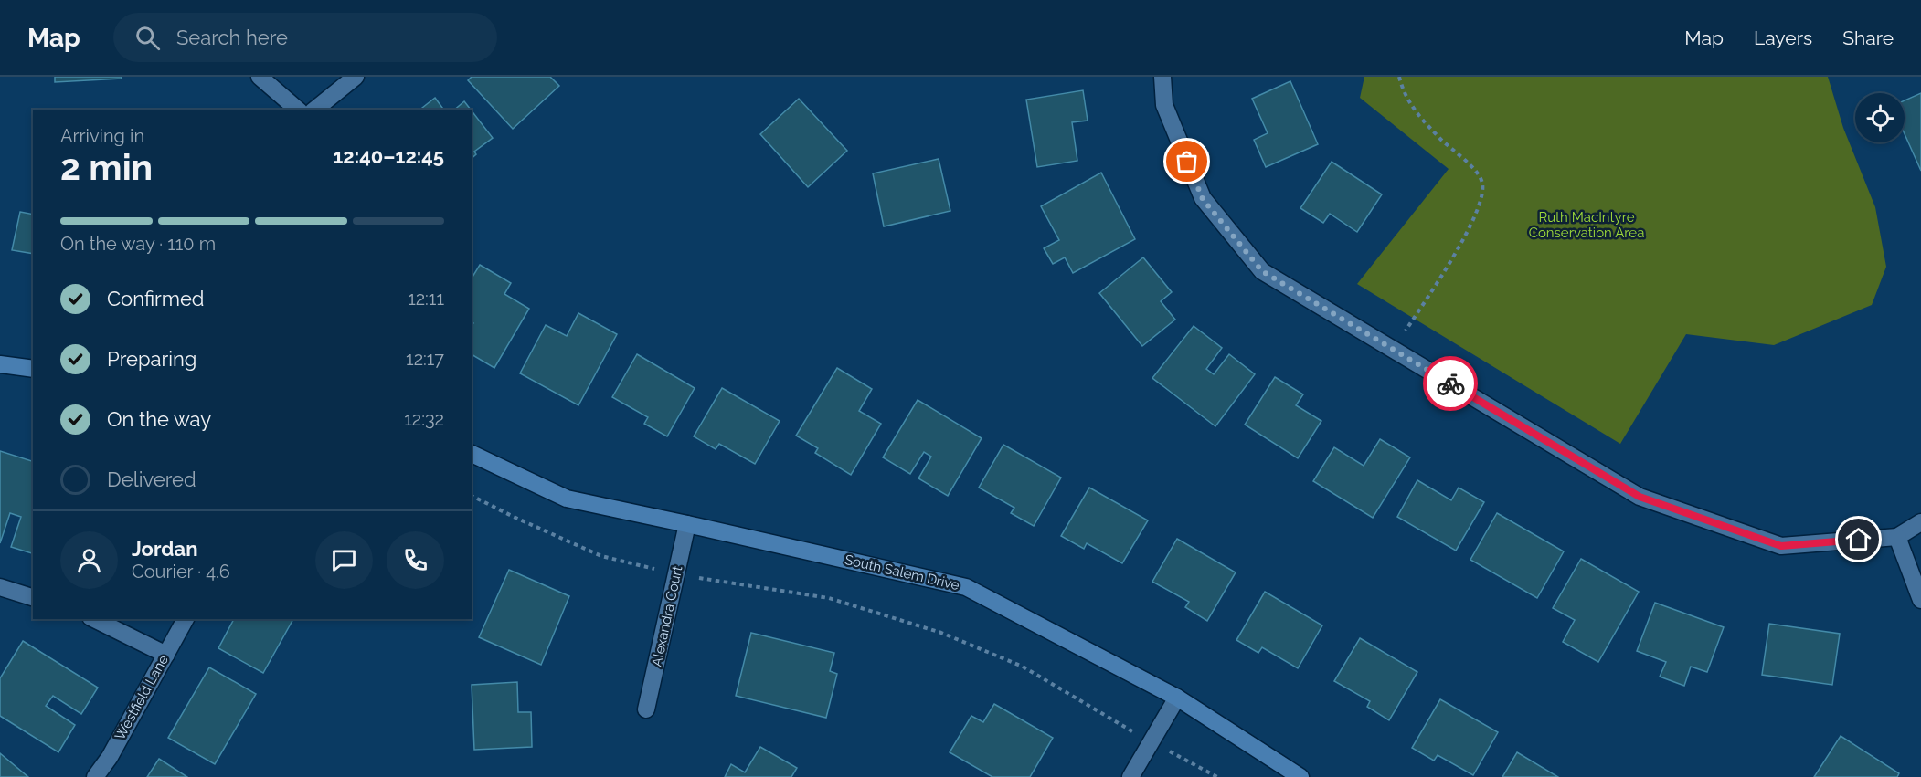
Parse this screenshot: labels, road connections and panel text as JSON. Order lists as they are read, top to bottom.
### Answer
{
  "streets": {
    "street": ["South Salem Drive", "Alexandra Court", "Westfield Lane"]
  },
  "crossings": [
    ["South Salem Drive", "Alexandra Court"]
  ],
  "parks": ["Ruth MacIntyre Conservation Area"],
  "page": {
    "header": "Map",
    "search": "Search here",
    "nav": ["Map", "Layers", "Share"],
    "heading": ["2 min", "Arriving in", "12:40–12:45"],
    "panel": ["Jordan", "Courier · 4.6"],
    "bar": "On the way · 110 m",
    "list": [
      ["Confirmed", "12:11"],
      ["Preparing", "12:17"],
      ["On the way", "12:32"],
      "Delivered"
    ]
  }
}
